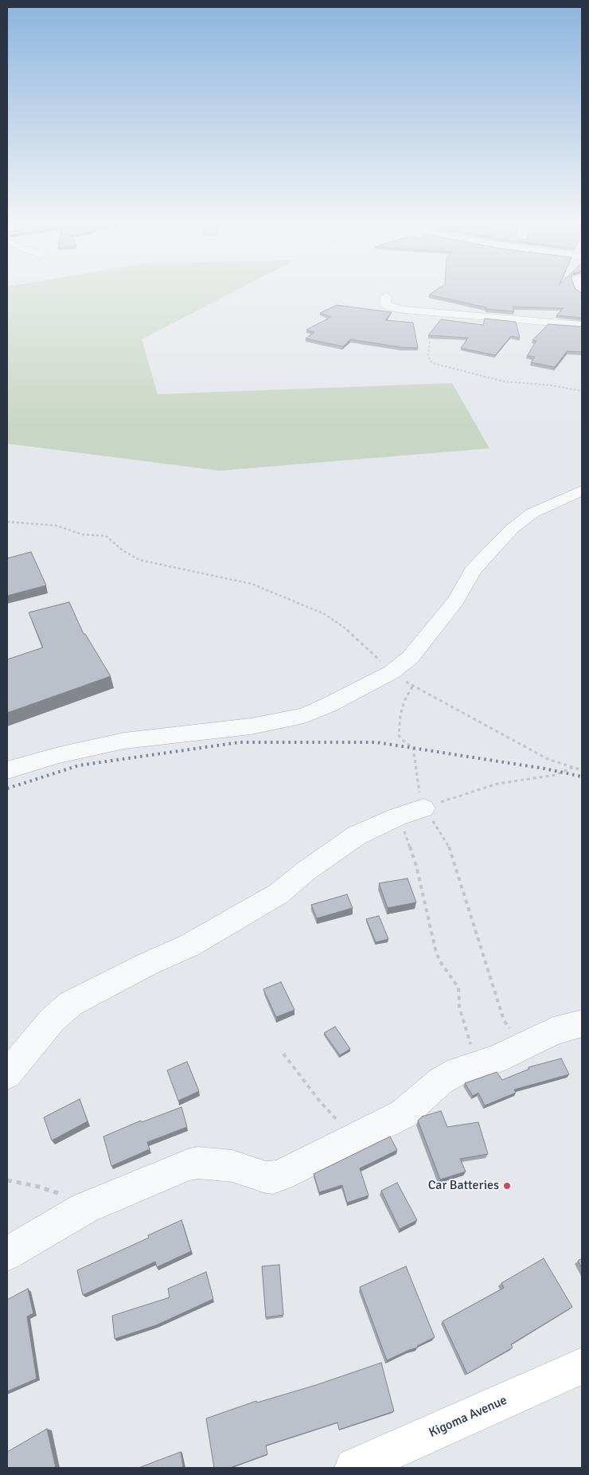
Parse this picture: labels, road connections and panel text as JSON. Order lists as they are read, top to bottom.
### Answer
{
  "streets": {
    "main road": ["Kigoma Avenue"]
  },
  "places": ["Car Batteries"]
}
